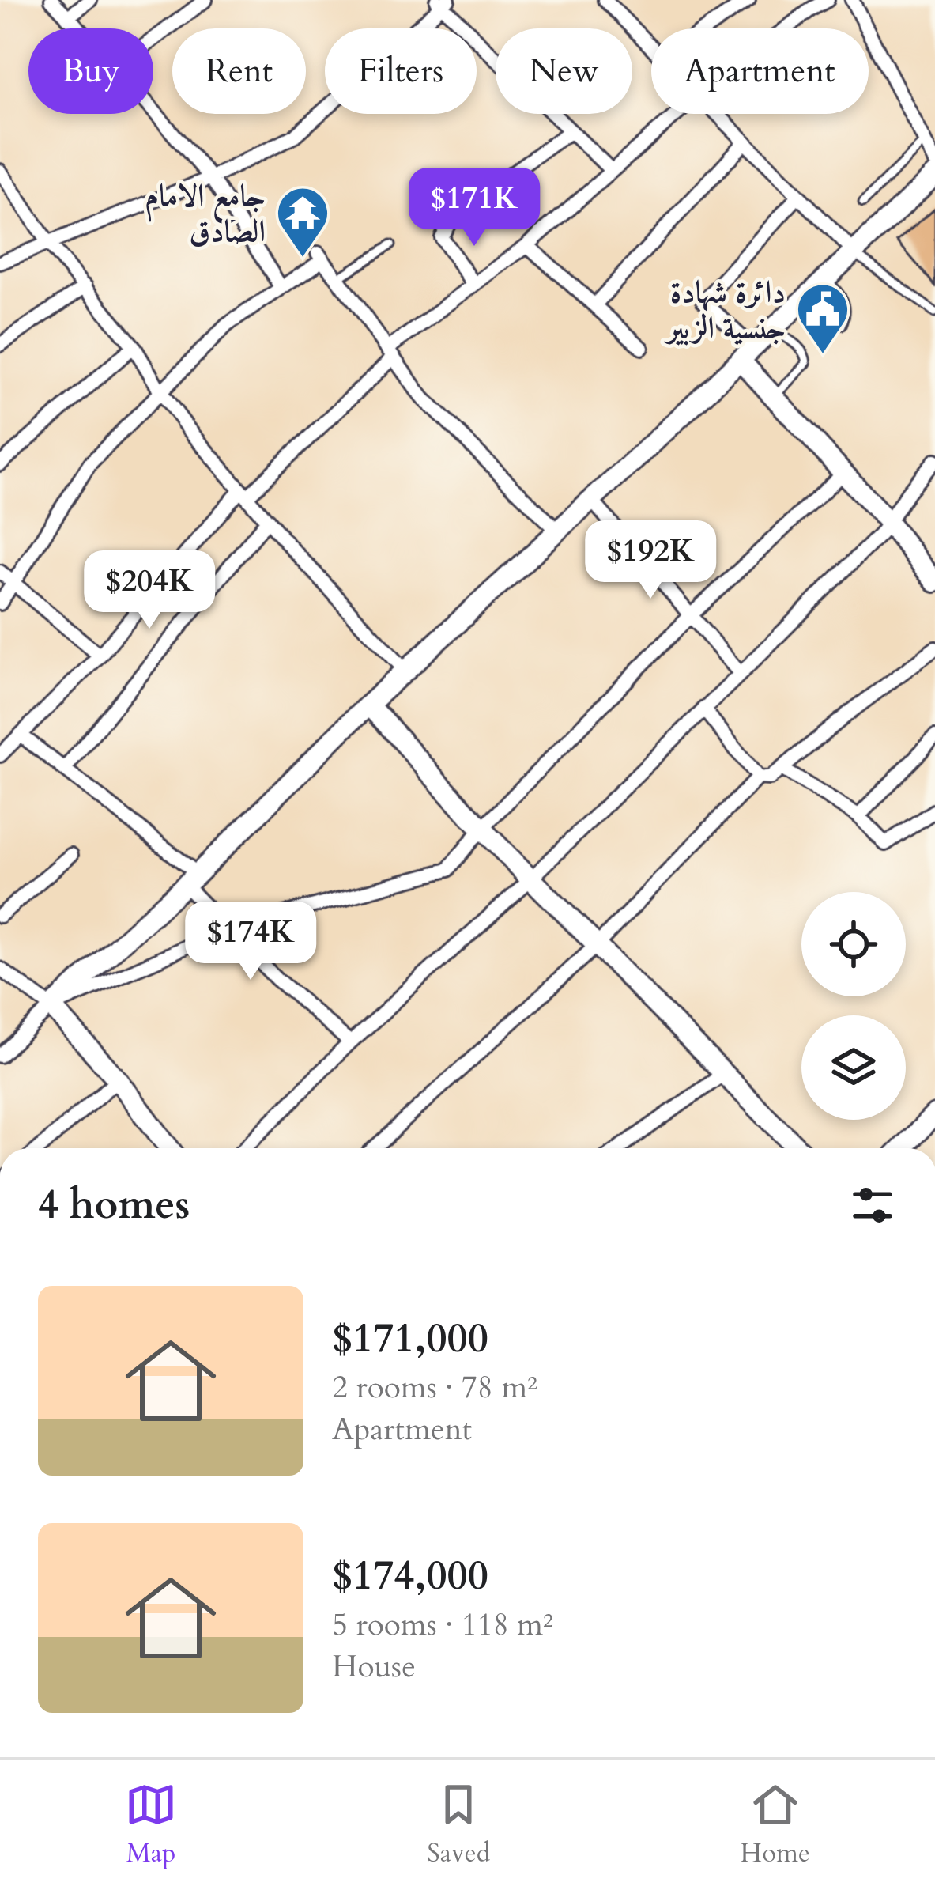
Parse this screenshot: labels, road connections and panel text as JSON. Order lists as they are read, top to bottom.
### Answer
{
  "places": {
    "temple": ["جامع الامام الصادق"],
    "public building": ["دائرة شهادة جنسية الزبير"]
  },
  "page": {
    "chip": [
      "Buy",
      "Rent",
      "Filters",
      "New",
      "Apartment"
    ],
    "price": [
      "$171K",
      "$192K",
      "$204K",
      "$174K"
    ],
    "heading": "4 homes",
    "list": [
      {
        "name": "$171,000",
        "note": "2 rooms · 78 m² · Apartment"
      },
      {
        "name": "$174,000",
        "note": "5 rooms · 118 m² · House"
      }
    ],
    "tabs": ["Map", "Saved", "Home"]
  }
}
